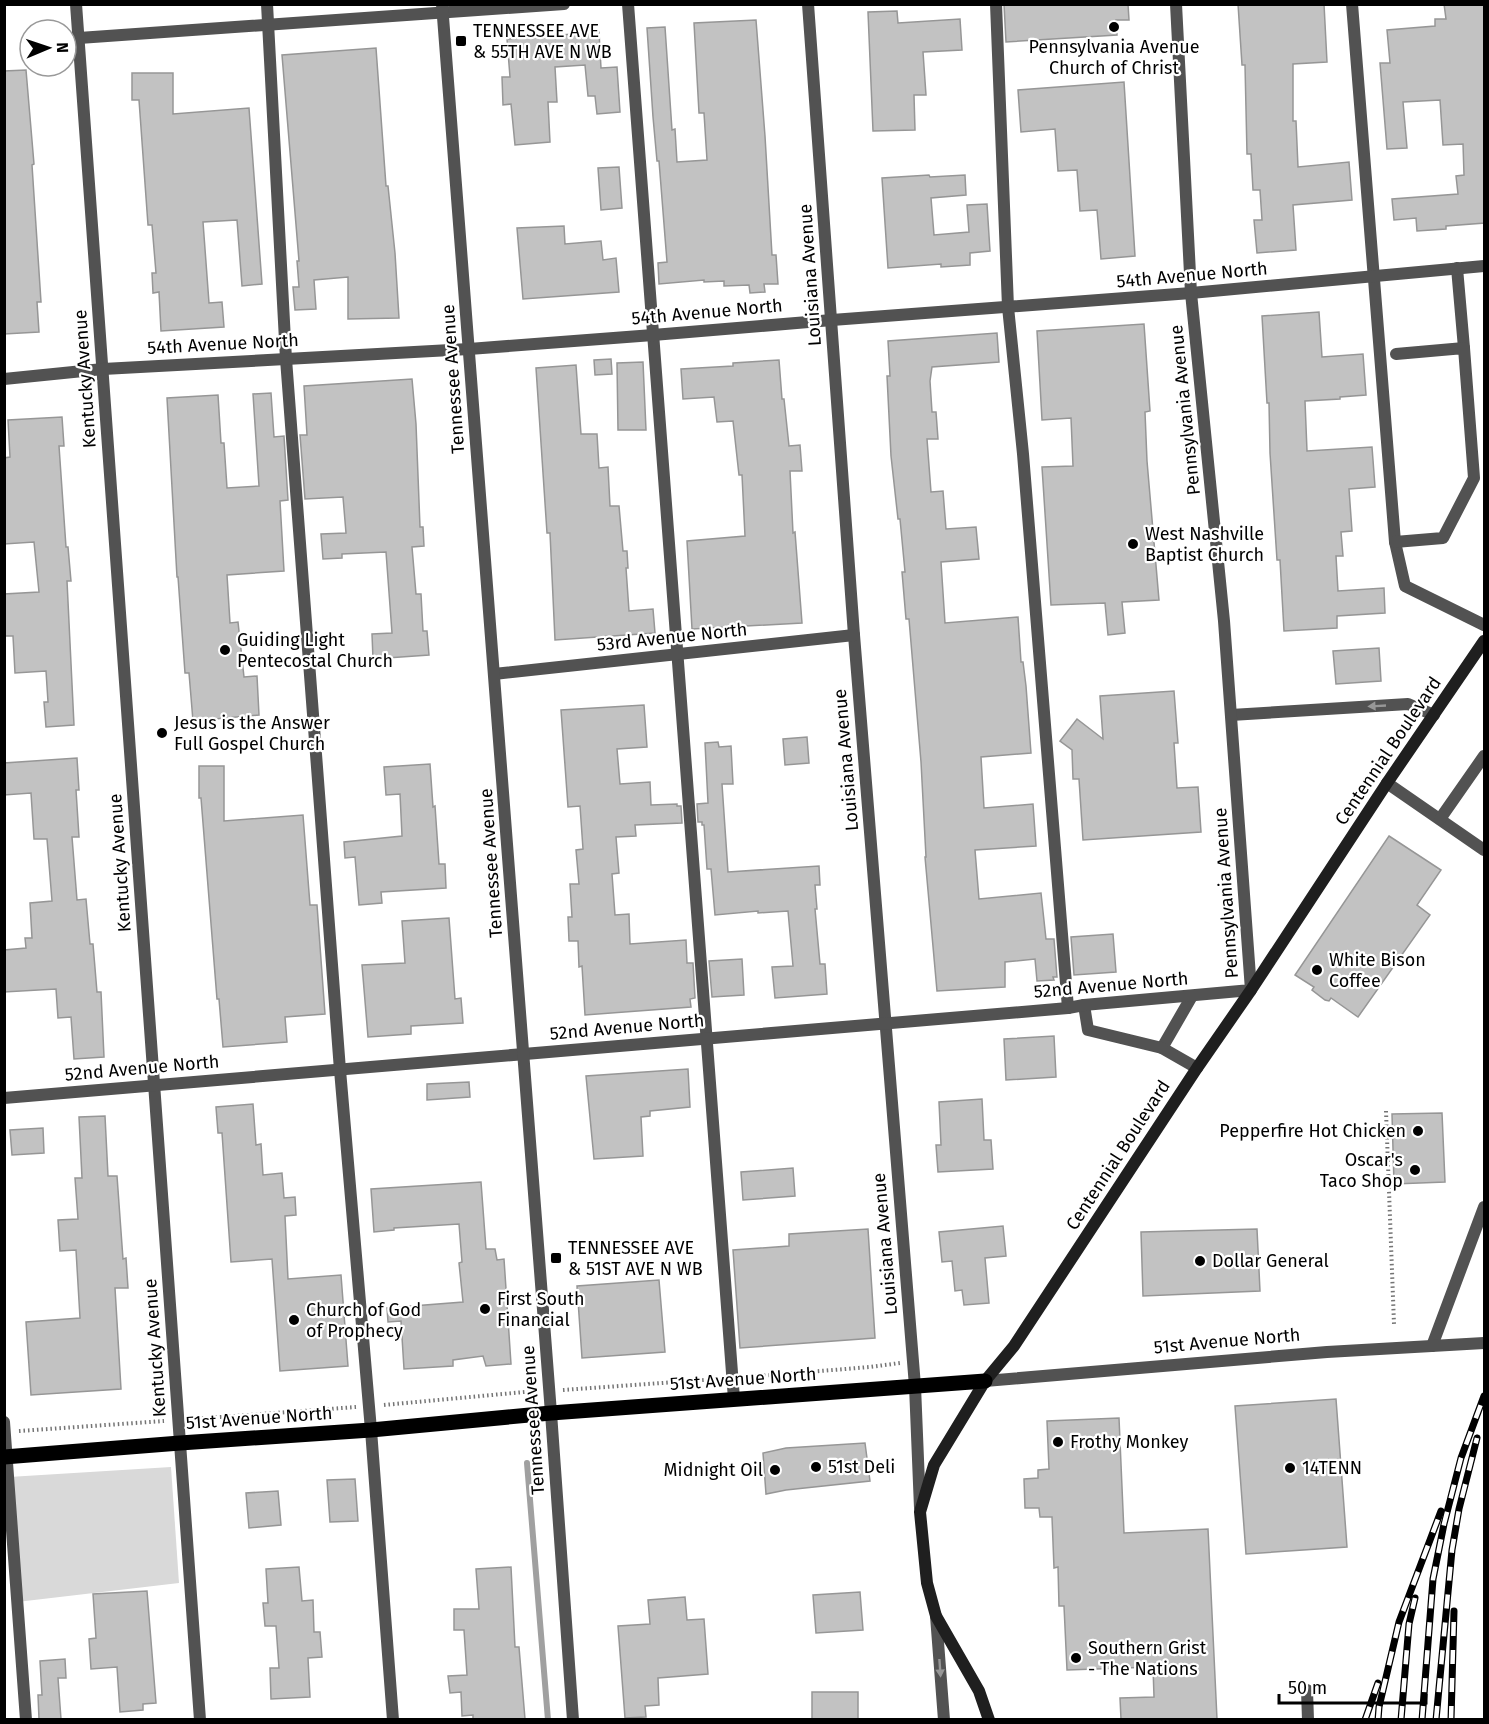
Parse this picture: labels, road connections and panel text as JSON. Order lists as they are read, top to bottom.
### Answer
{
  "streets": {
    "main road": ["Centennial Boulevard", "51st Avenue North"],
    "street": [
      "Louisiana Avenue",
      "54th Avenue North",
      "Kentucky Avenue",
      "Tennessee Avenue",
      "Pennsylvania Avenue",
      "53rd Avenue North",
      "52nd Avenue North"
    ]
  },
  "crossings": [
    ["Louisiana Avenue", "54th Avenue North"],
    ["Louisiana Avenue", "53rd Avenue North"],
    ["Louisiana Avenue", "Centennial Boulevard"],
    ["Louisiana Avenue", "52nd Avenue North"],
    ["Louisiana Avenue", "51st Avenue North"],
    ["54th Avenue North", "Kentucky Avenue"],
    ["54th Avenue North", "Tennessee Avenue"],
    ["54th Avenue North", "Pennsylvania Avenue"],
    ["Kentucky Avenue", "52nd Avenue North"],
    ["Kentucky Avenue", "51st Avenue North"],
    ["Tennessee Avenue", "53rd Avenue North"],
    ["Tennessee Avenue", "52nd Avenue North"],
    ["Tennessee Avenue", "51st Avenue North"],
    ["Pennsylvania Avenue", "Centennial Boulevard"],
    ["Pennsylvania Avenue", "52nd Avenue North"],
    ["Centennial Boulevard", "52nd Avenue North"],
    ["Centennial Boulevard", "51st Avenue North"]
  ],
  "places": {
    "other": [
      "Pennsylvania Avenue Church of Christ",
      "West Nashville Baptist Church",
      "Guiding Light Pentecostal Church",
      "Jesus is the Answer Full Gospel Church",
      "White Bison Coffee",
      "Pepperfire Hot Chicken",
      "Oscar's Taco Shop",
      "Dollar General",
      "First South Financial",
      "Church of God of Prophecy",
      "Frothy Monkey",
      "51st Deli",
      "14TENN",
      "Midnight Oil",
      "Southern Grist - The Nations"
    ],
    "transit": ["TENNESSEE AVE & 55TH AVE N WB", "TENNESSEE AVE & 51ST AVE N WB"]
  },
  "scale_bar": "50 m",
  "north": "right"
}
